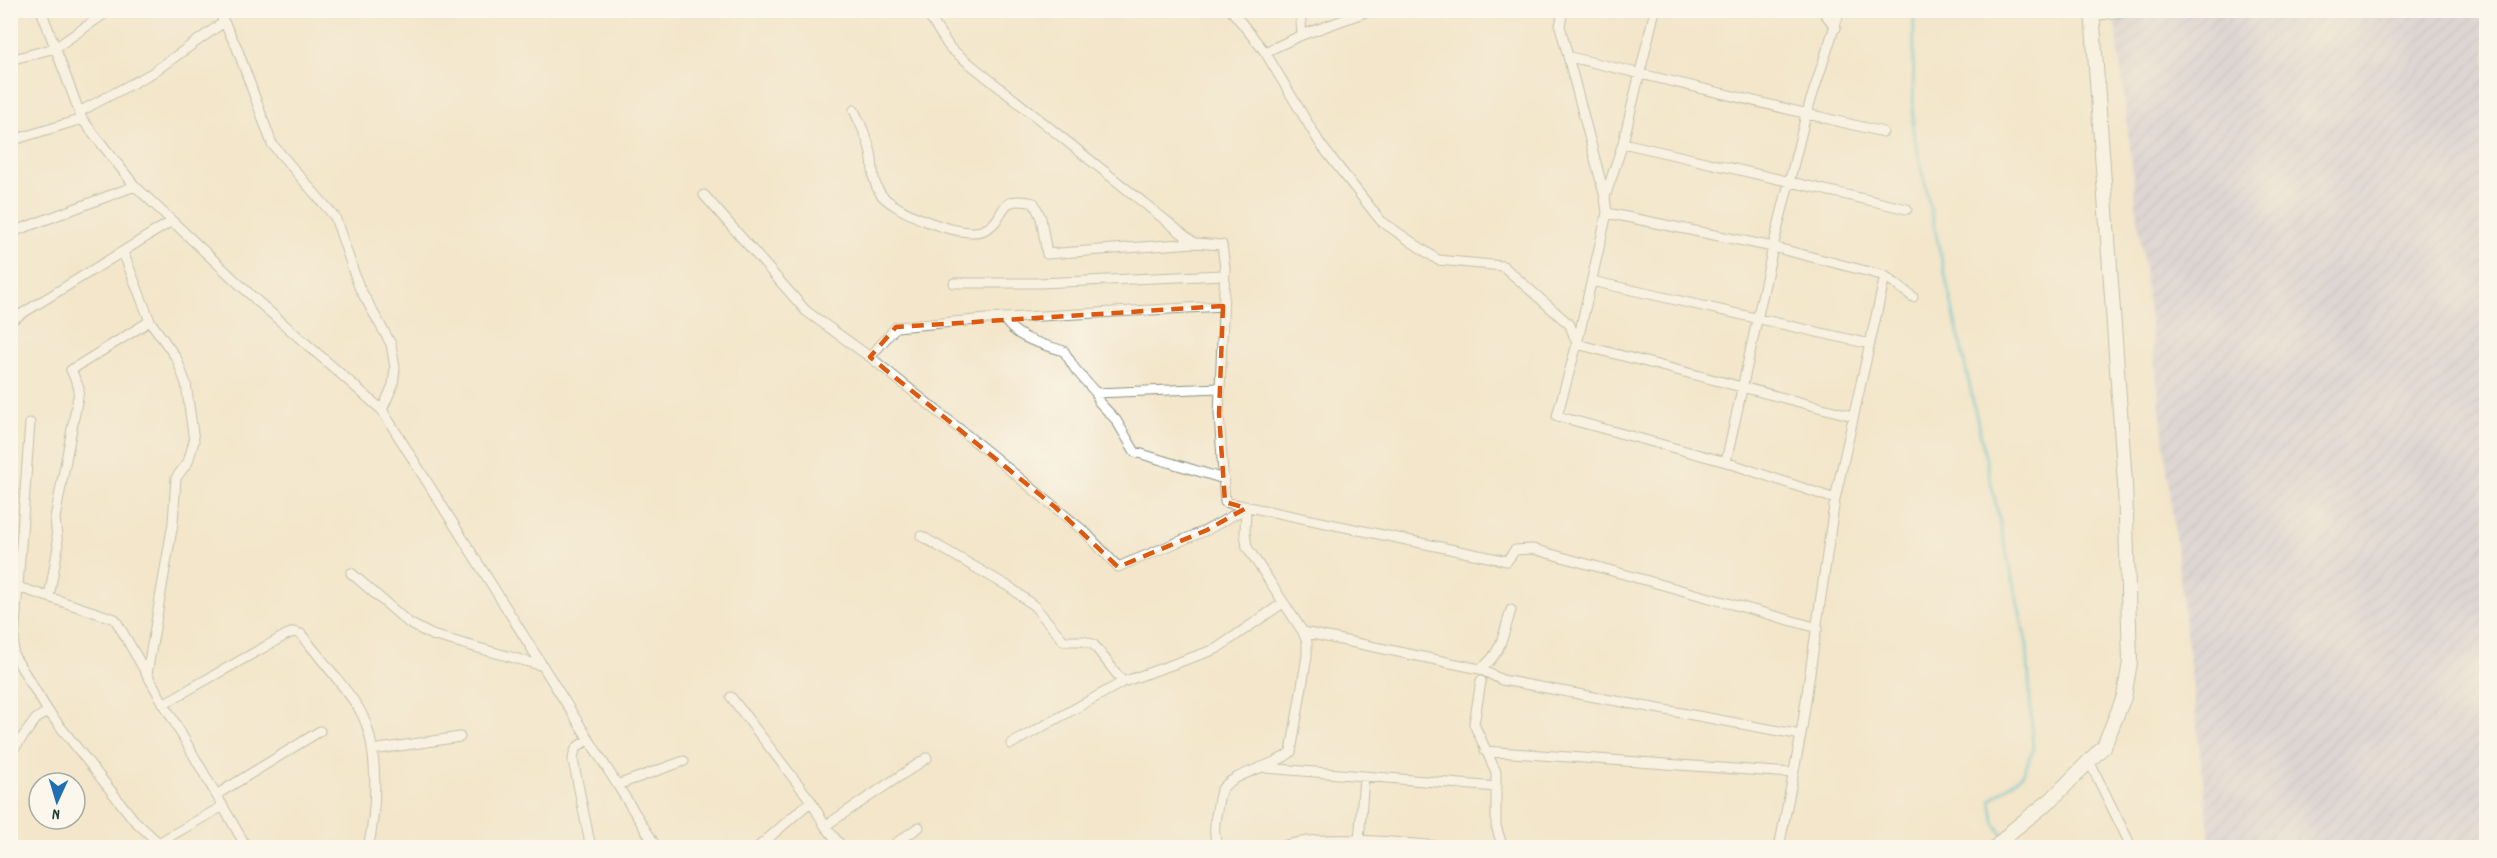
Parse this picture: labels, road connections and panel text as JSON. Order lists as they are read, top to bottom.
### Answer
{
  "north": "bottom"
}
